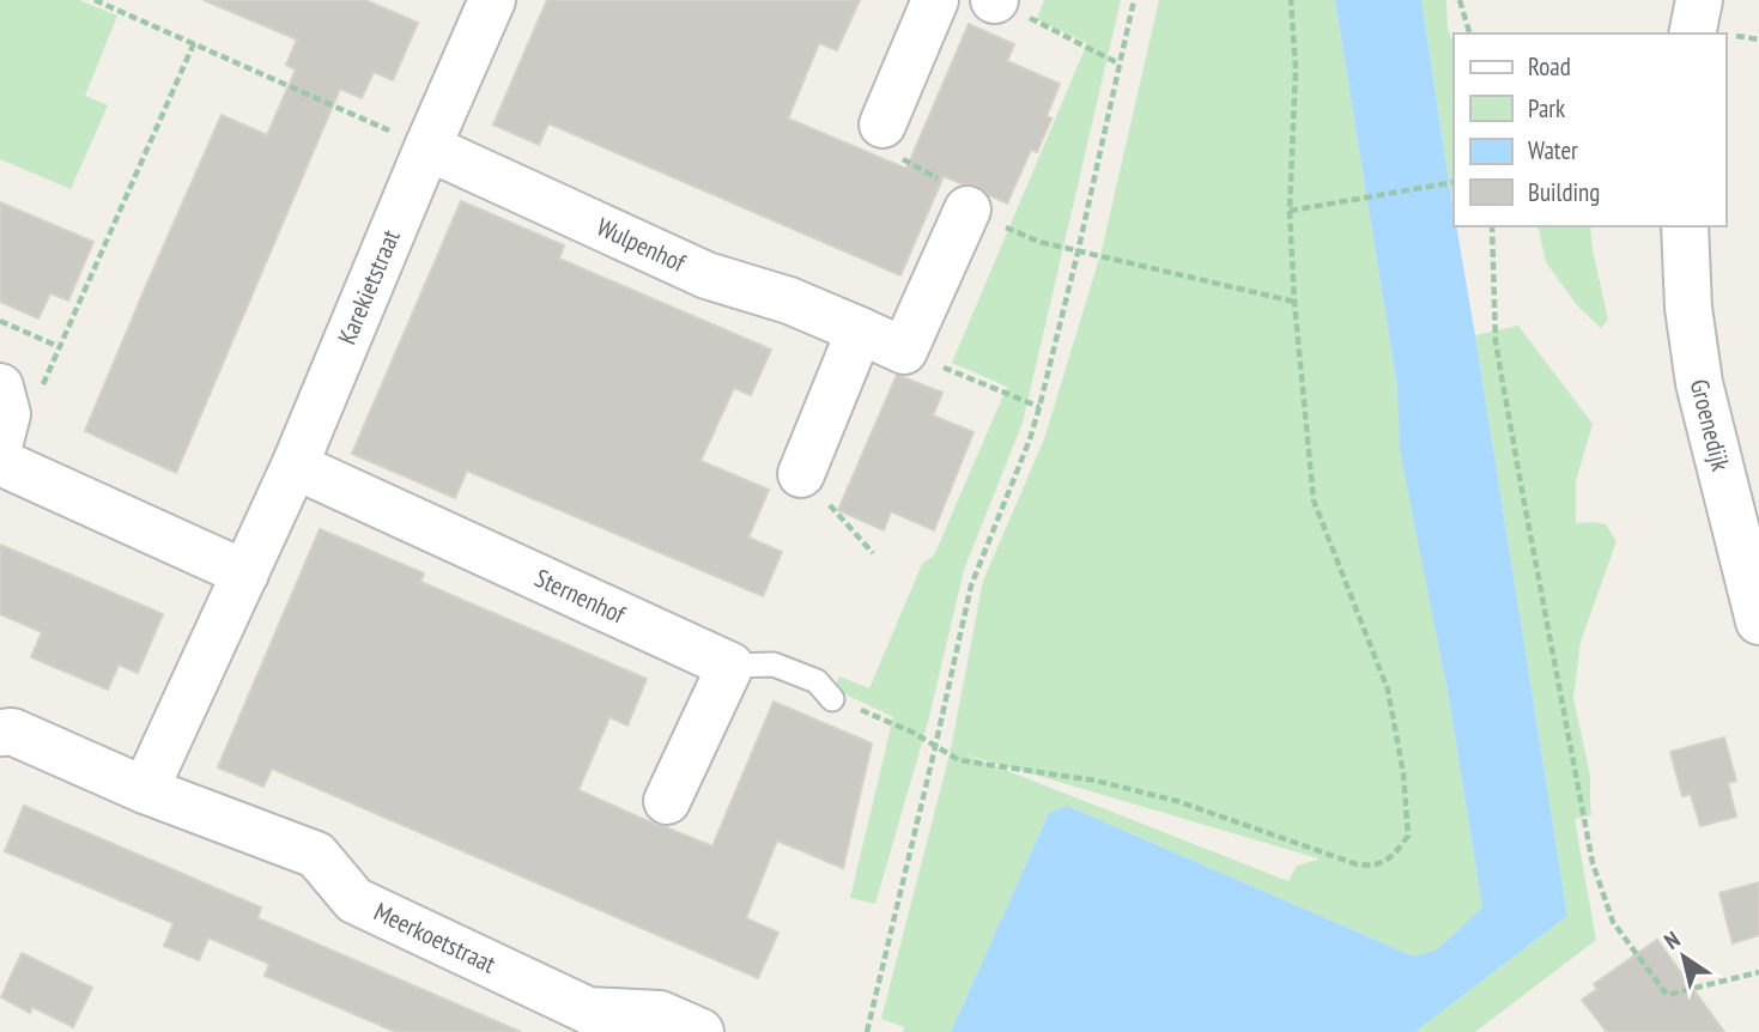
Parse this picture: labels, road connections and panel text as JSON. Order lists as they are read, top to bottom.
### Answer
{
  "streets": {
    "street": [
      "Wulpenhof",
      "Karekietstraat",
      "Groenedijk",
      "Sternenhof",
      "Meerkoetstraat"
    ]
  },
  "crossings": [
    ["Wulpenhof", "Karekietstraat"],
    ["Karekietstraat", "Sternenhof"],
    ["Karekietstraat", "Meerkoetstraat"]
  ],
  "legend": [
    "Road",
    "Park",
    "Water",
    "Building"
  ],
  "north": "top left"
}
